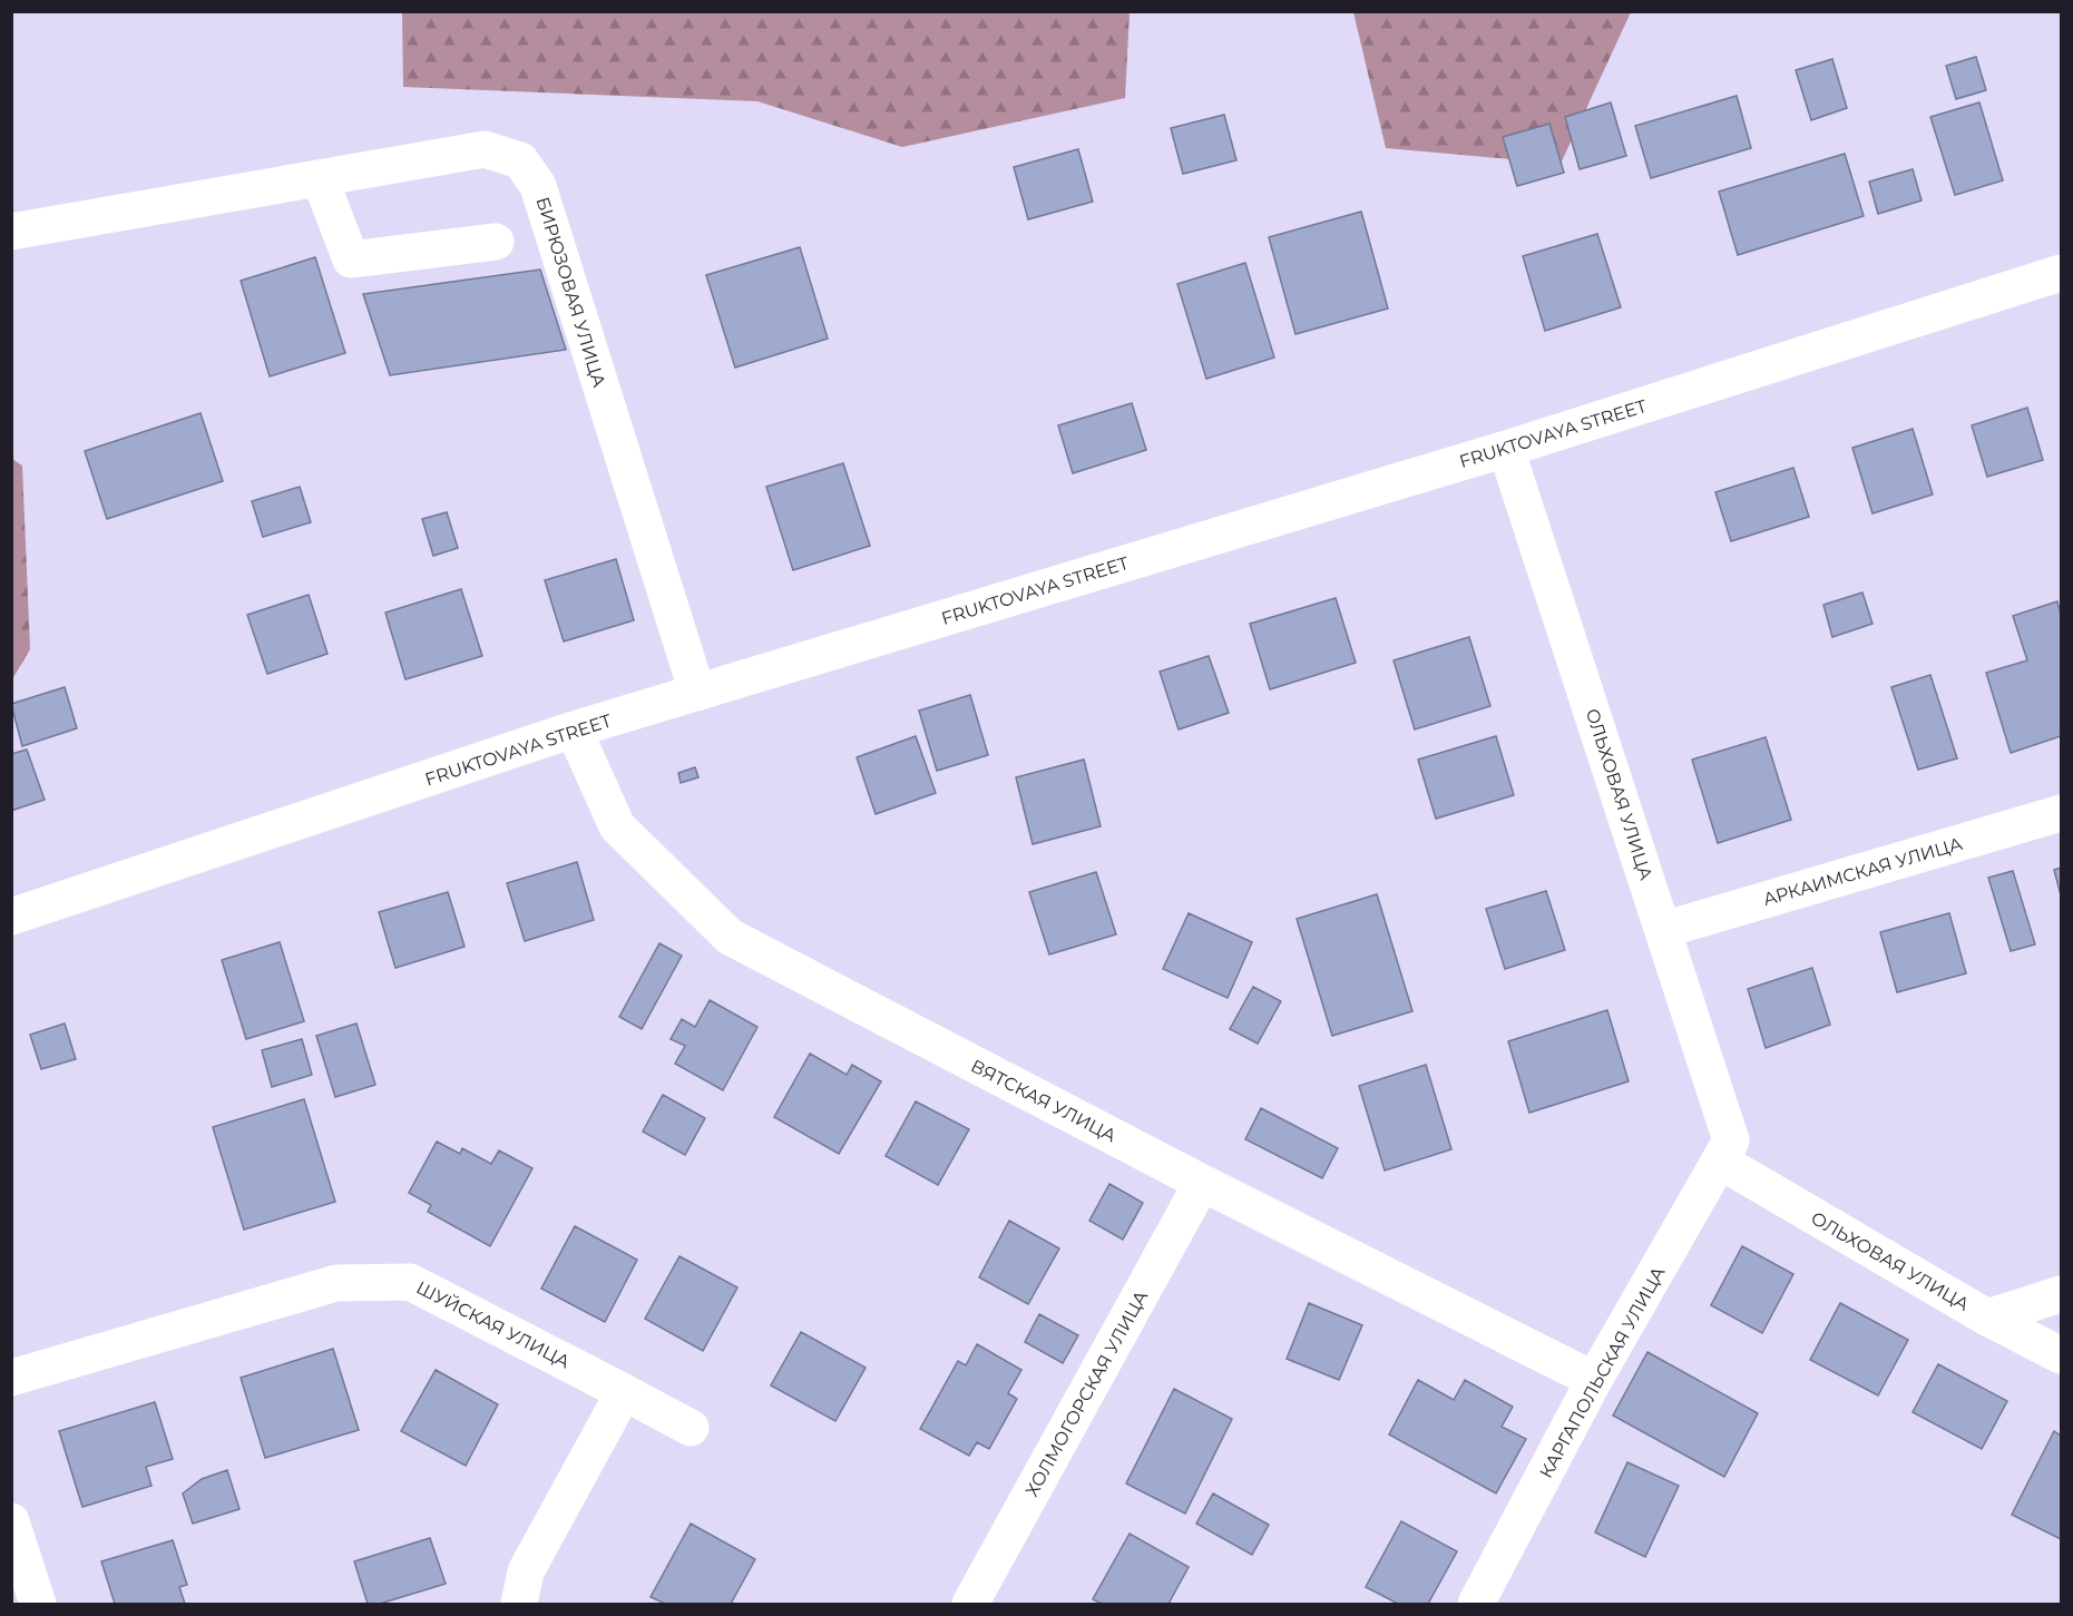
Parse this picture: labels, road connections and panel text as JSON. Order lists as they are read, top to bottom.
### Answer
{
  "streets": {
    "street": [
      "БИРЮЗОВАЯ УЛИЦА",
      "FRUKTOVAYA STREET",
      "ОЛЬХОВАЯ УЛИЦА",
      "АРКАИМСКАЯ УЛИЦА",
      "ВЯТСКАЯ УЛИЦА",
      "ШУЙСКАЯ УЛИЦА",
      "КАРГАПОЛЬСКАЯ УЛИЦА",
      "ХОЛМОГОРСКАЯ УЛИЦА"
    ]
  },
  "crossings": [
    ["БИРЮЗОВАЯ УЛИЦА", "FRUKTOVAYA STREET"],
    ["FRUKTOVAYA STREET", "ОЛЬХОВАЯ УЛИЦА"],
    ["FRUKTOVAYA STREET", "ВЯТСКАЯ УЛИЦА"],
    ["ОЛЬХОВАЯ УЛИЦА", "АРКАИМСКАЯ УЛИЦА"],
    ["ОЛЬХОВАЯ УЛИЦА", "КАРГАПОЛЬСКАЯ УЛИЦА"],
    ["ВЯТСКАЯ УЛИЦА", "КАРГАПОЛЬСКАЯ УЛИЦА"],
    ["ВЯТСКАЯ УЛИЦА", "ХОЛМОГОРСКАЯ УЛИЦА"]
  ]
}
